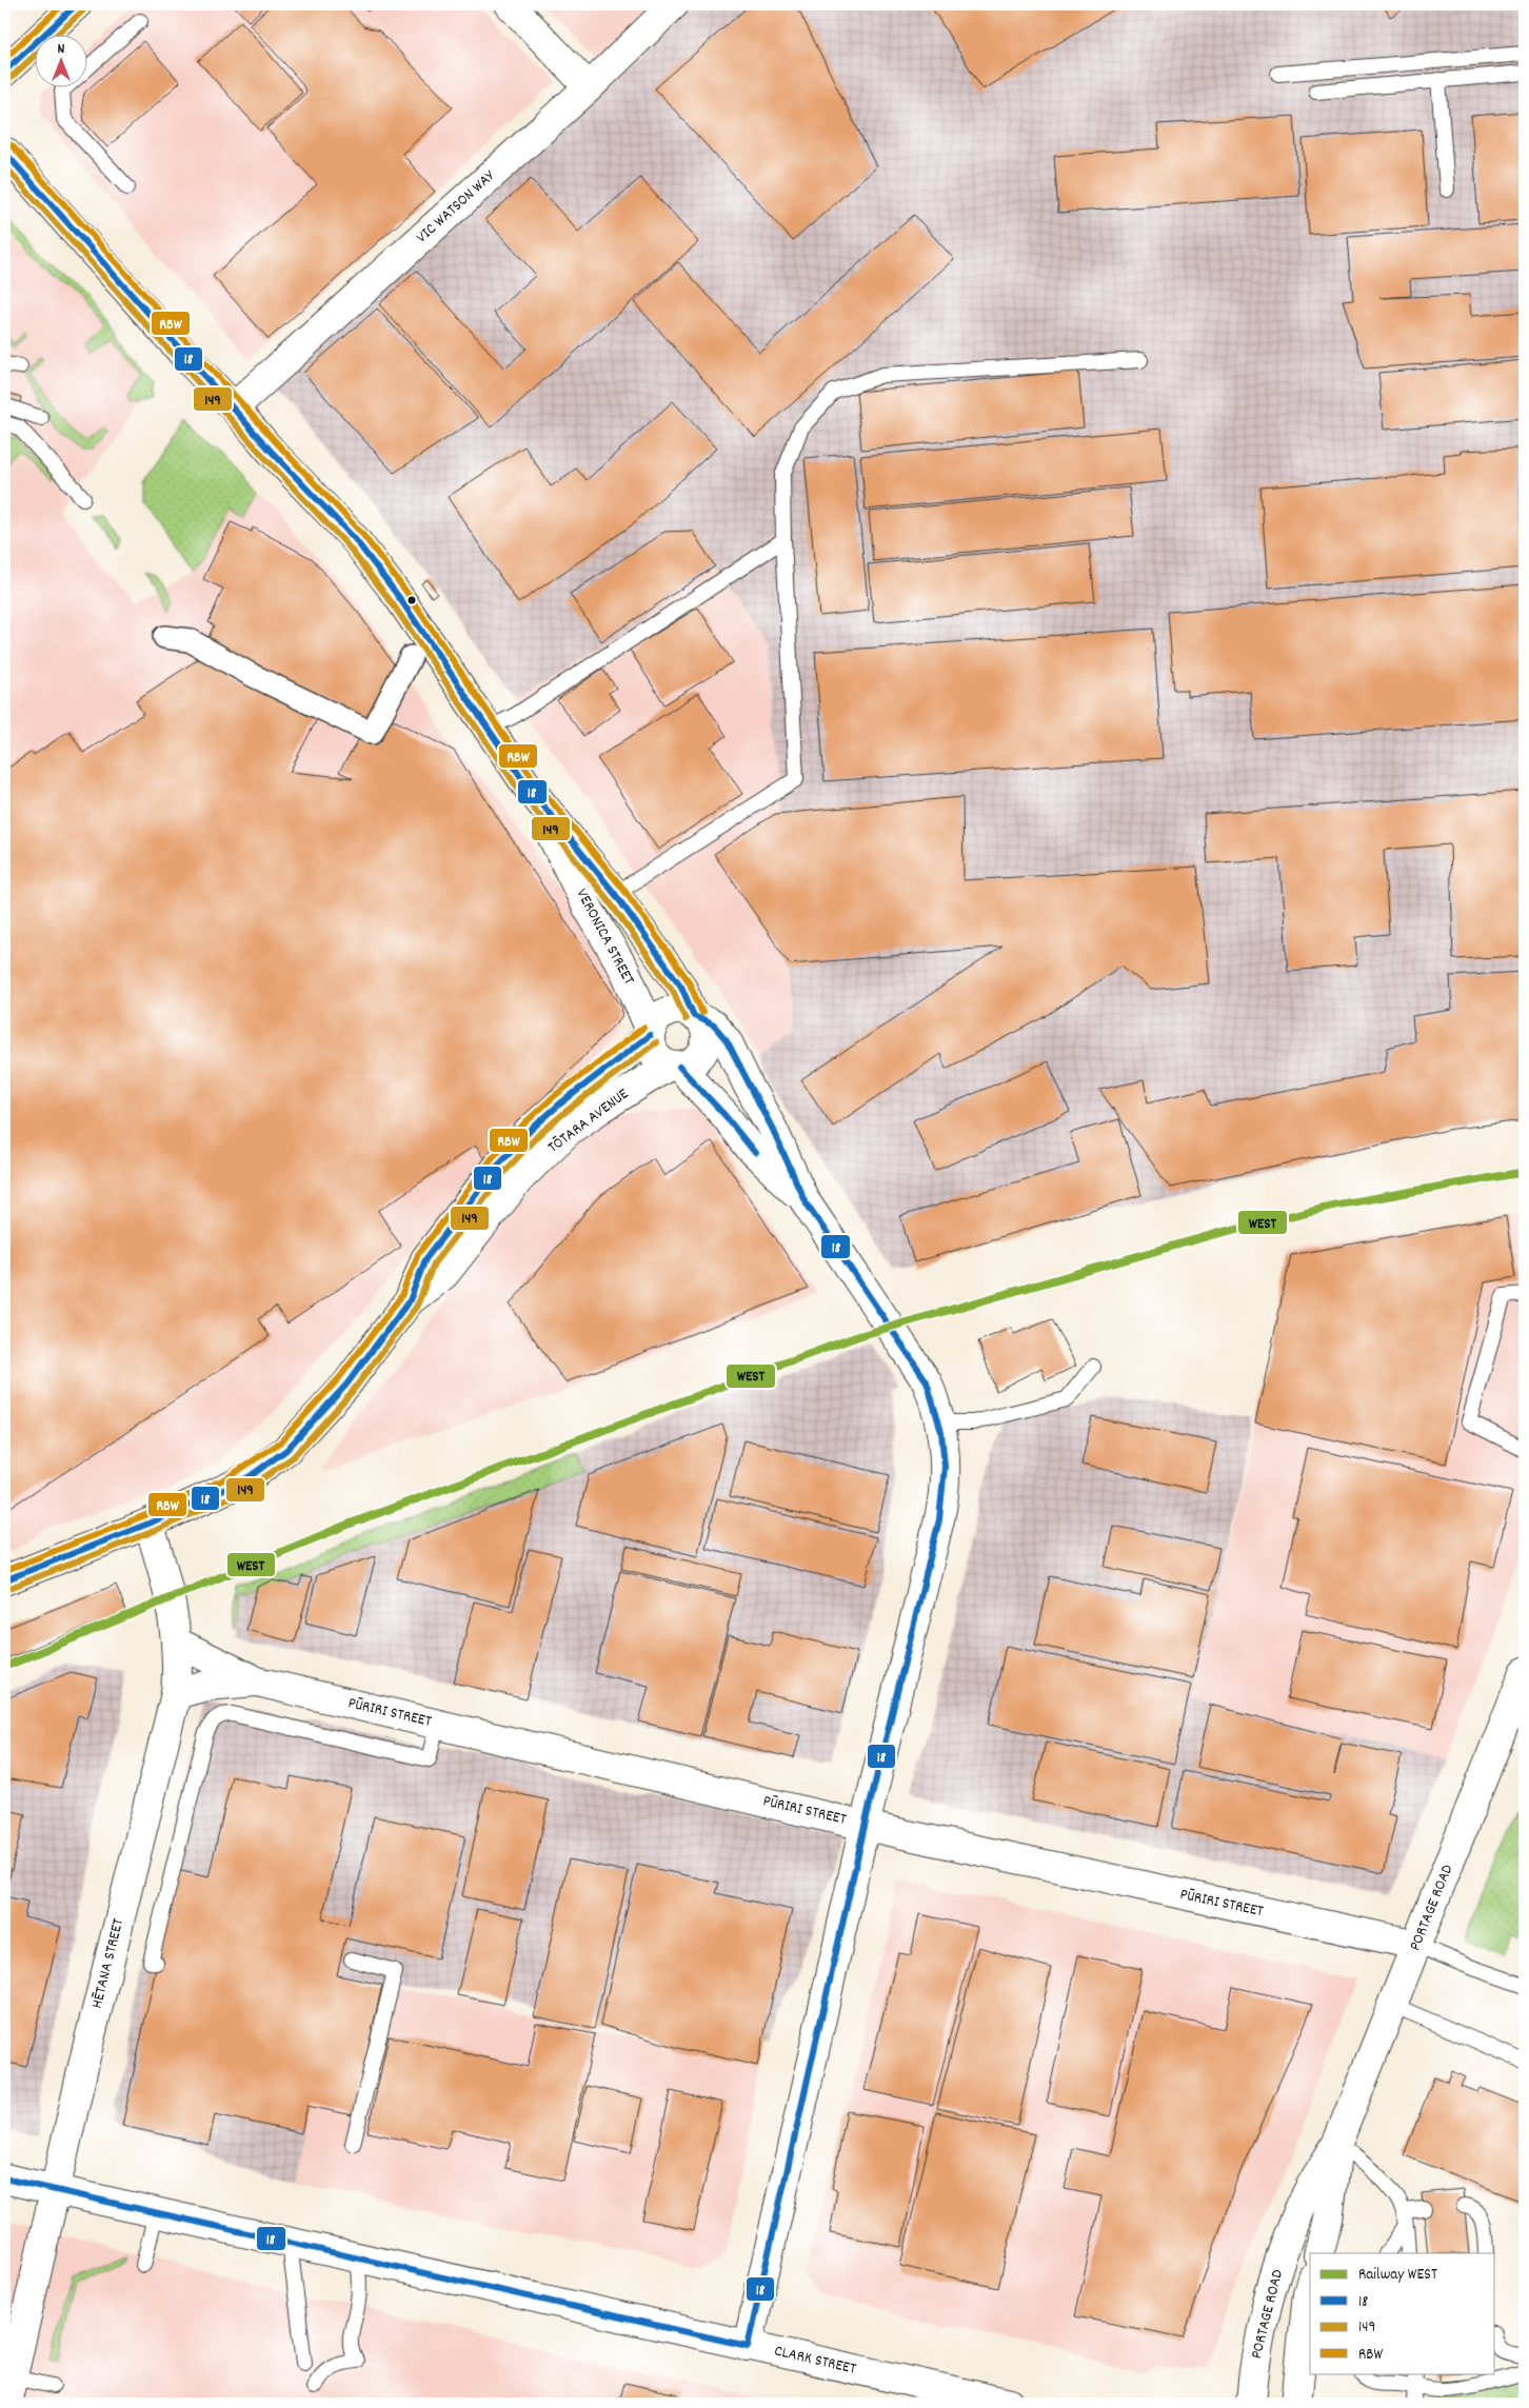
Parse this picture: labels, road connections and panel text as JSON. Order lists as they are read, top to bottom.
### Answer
{
  "streets": {
    "street": [
      "VIC WATSON WAY",
      "VERONICA STREET",
      "TŌTARA AVENUE",
      "PŪRIRI STREET",
      "PORTAGE ROAD",
      "HĒTANA STREET",
      "CLARK STREET"
    ]
  },
  "crossings": [
    ["VIC WATSON WAY", "VERONICA STREET"],
    ["VERONICA STREET", "TŌTARA AVENUE"],
    ["TŌTARA AVENUE", "HĒTANA STREET"],
    ["PŪRIRI STREET", "PORTAGE ROAD"],
    ["PŪRIRI STREET", "HĒTANA STREET"],
    ["HĒTANA STREET", "CLARK STREET"]
  ],
  "lines": [
    "transit line 18",
    "transit line RBW",
    "transit line 149",
    "rail line WEST"
  ],
  "legend": [
    "Railway WEST",
    "18",
    "149",
    "RBW"
  ],
  "north": "top"
}
